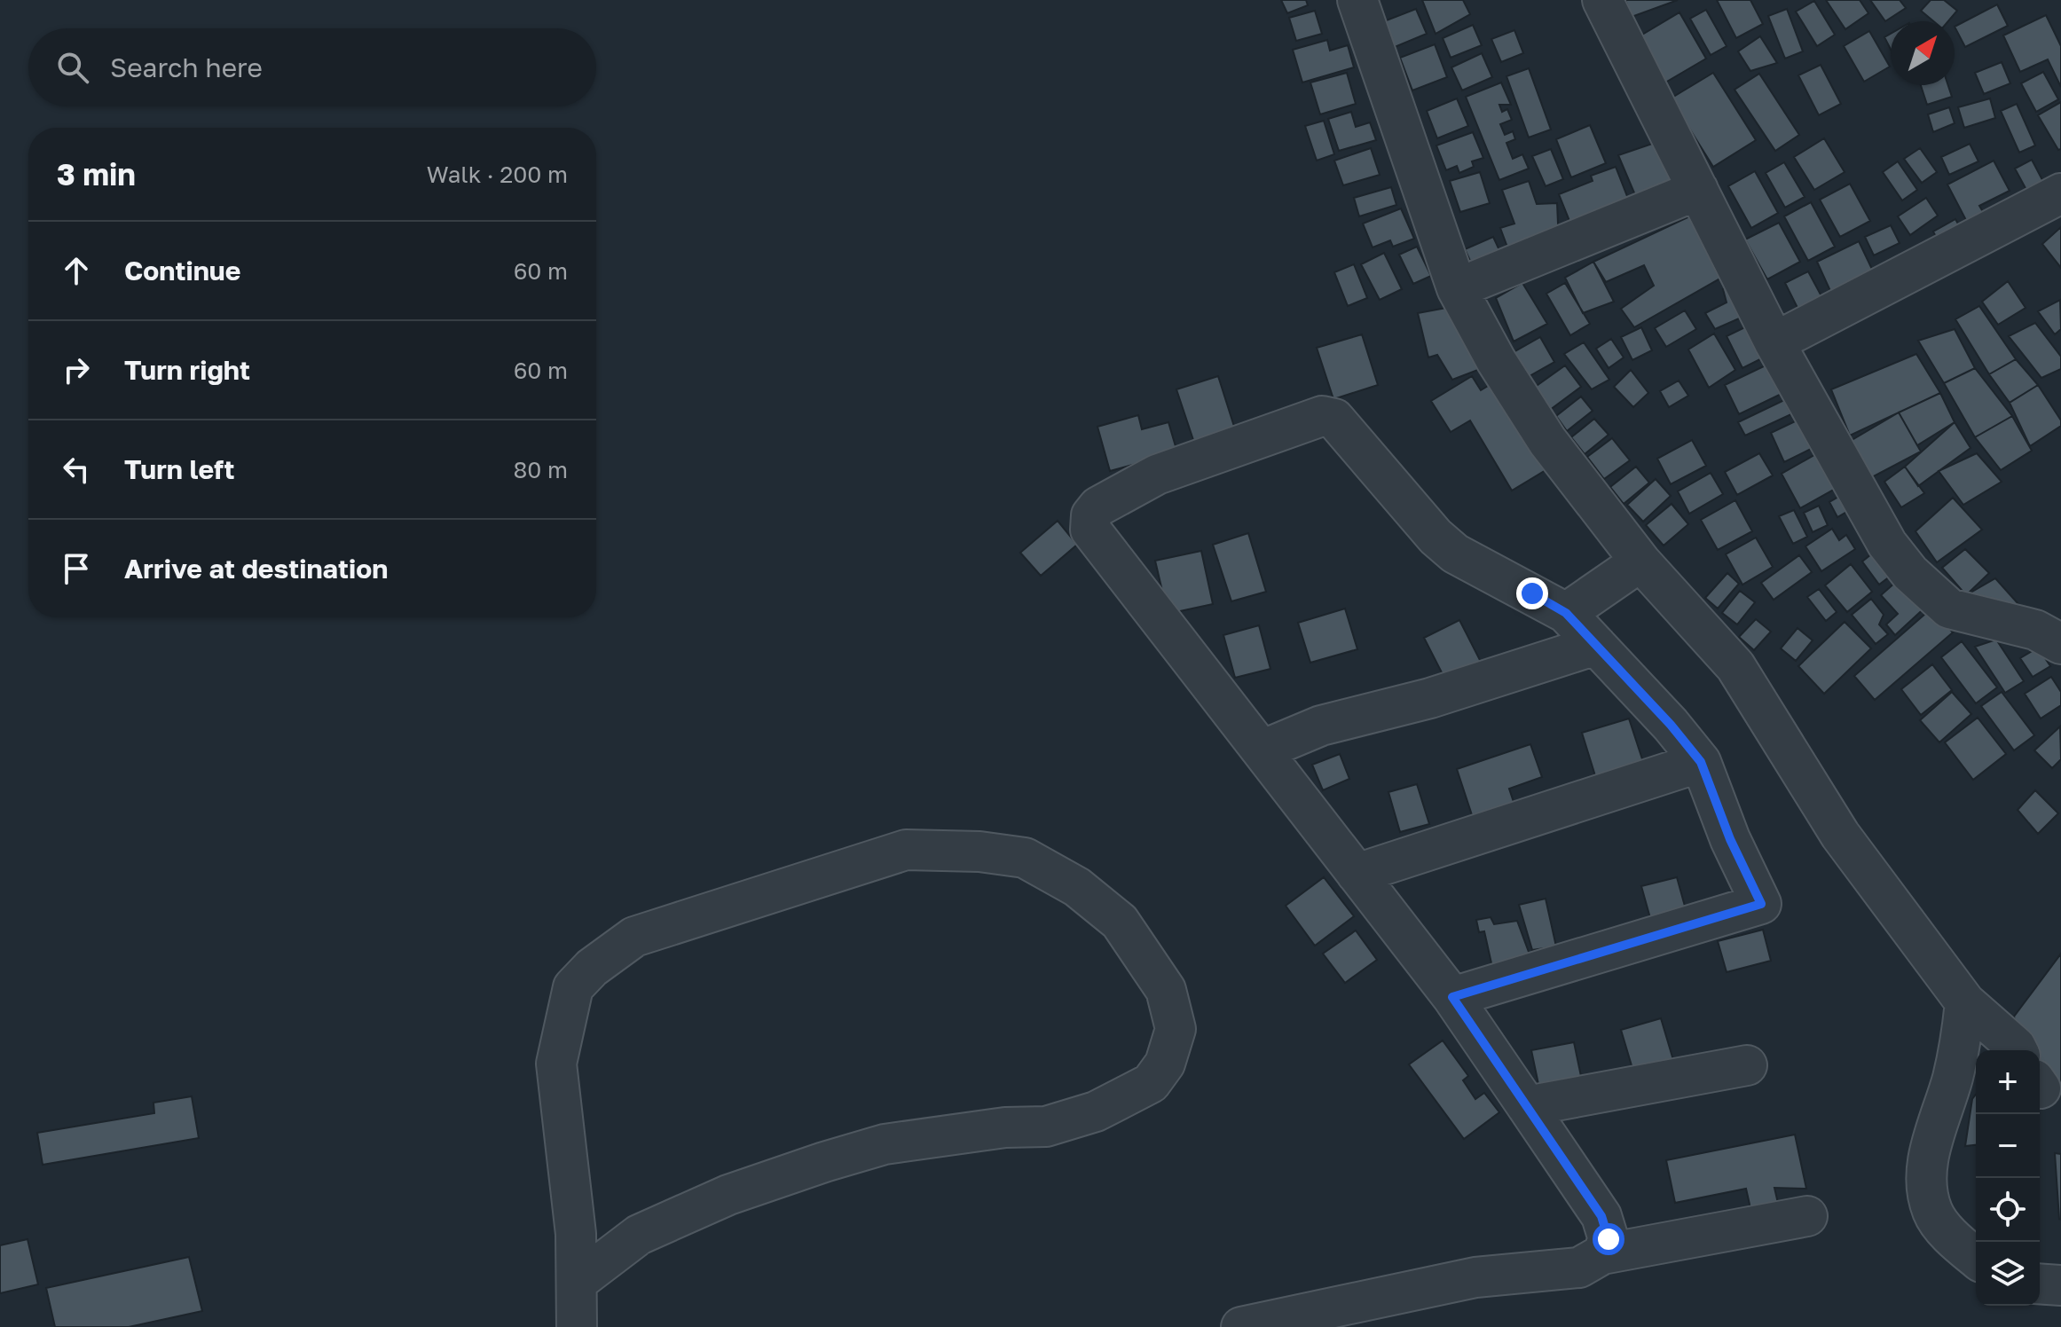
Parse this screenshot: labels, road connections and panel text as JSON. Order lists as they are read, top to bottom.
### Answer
{
  "north": "top right",
  "page": {
    "search": "Search here",
    "heading": ["3 min", "Walk · 200 m"],
    "list": [
      ["Continue", "60 m"],
      ["Turn right", "60 m"],
      ["Turn left", "80 m"],
      "Arrive at destination"
    ],
    "map_buttons": ["+", "−"]
  }
}
